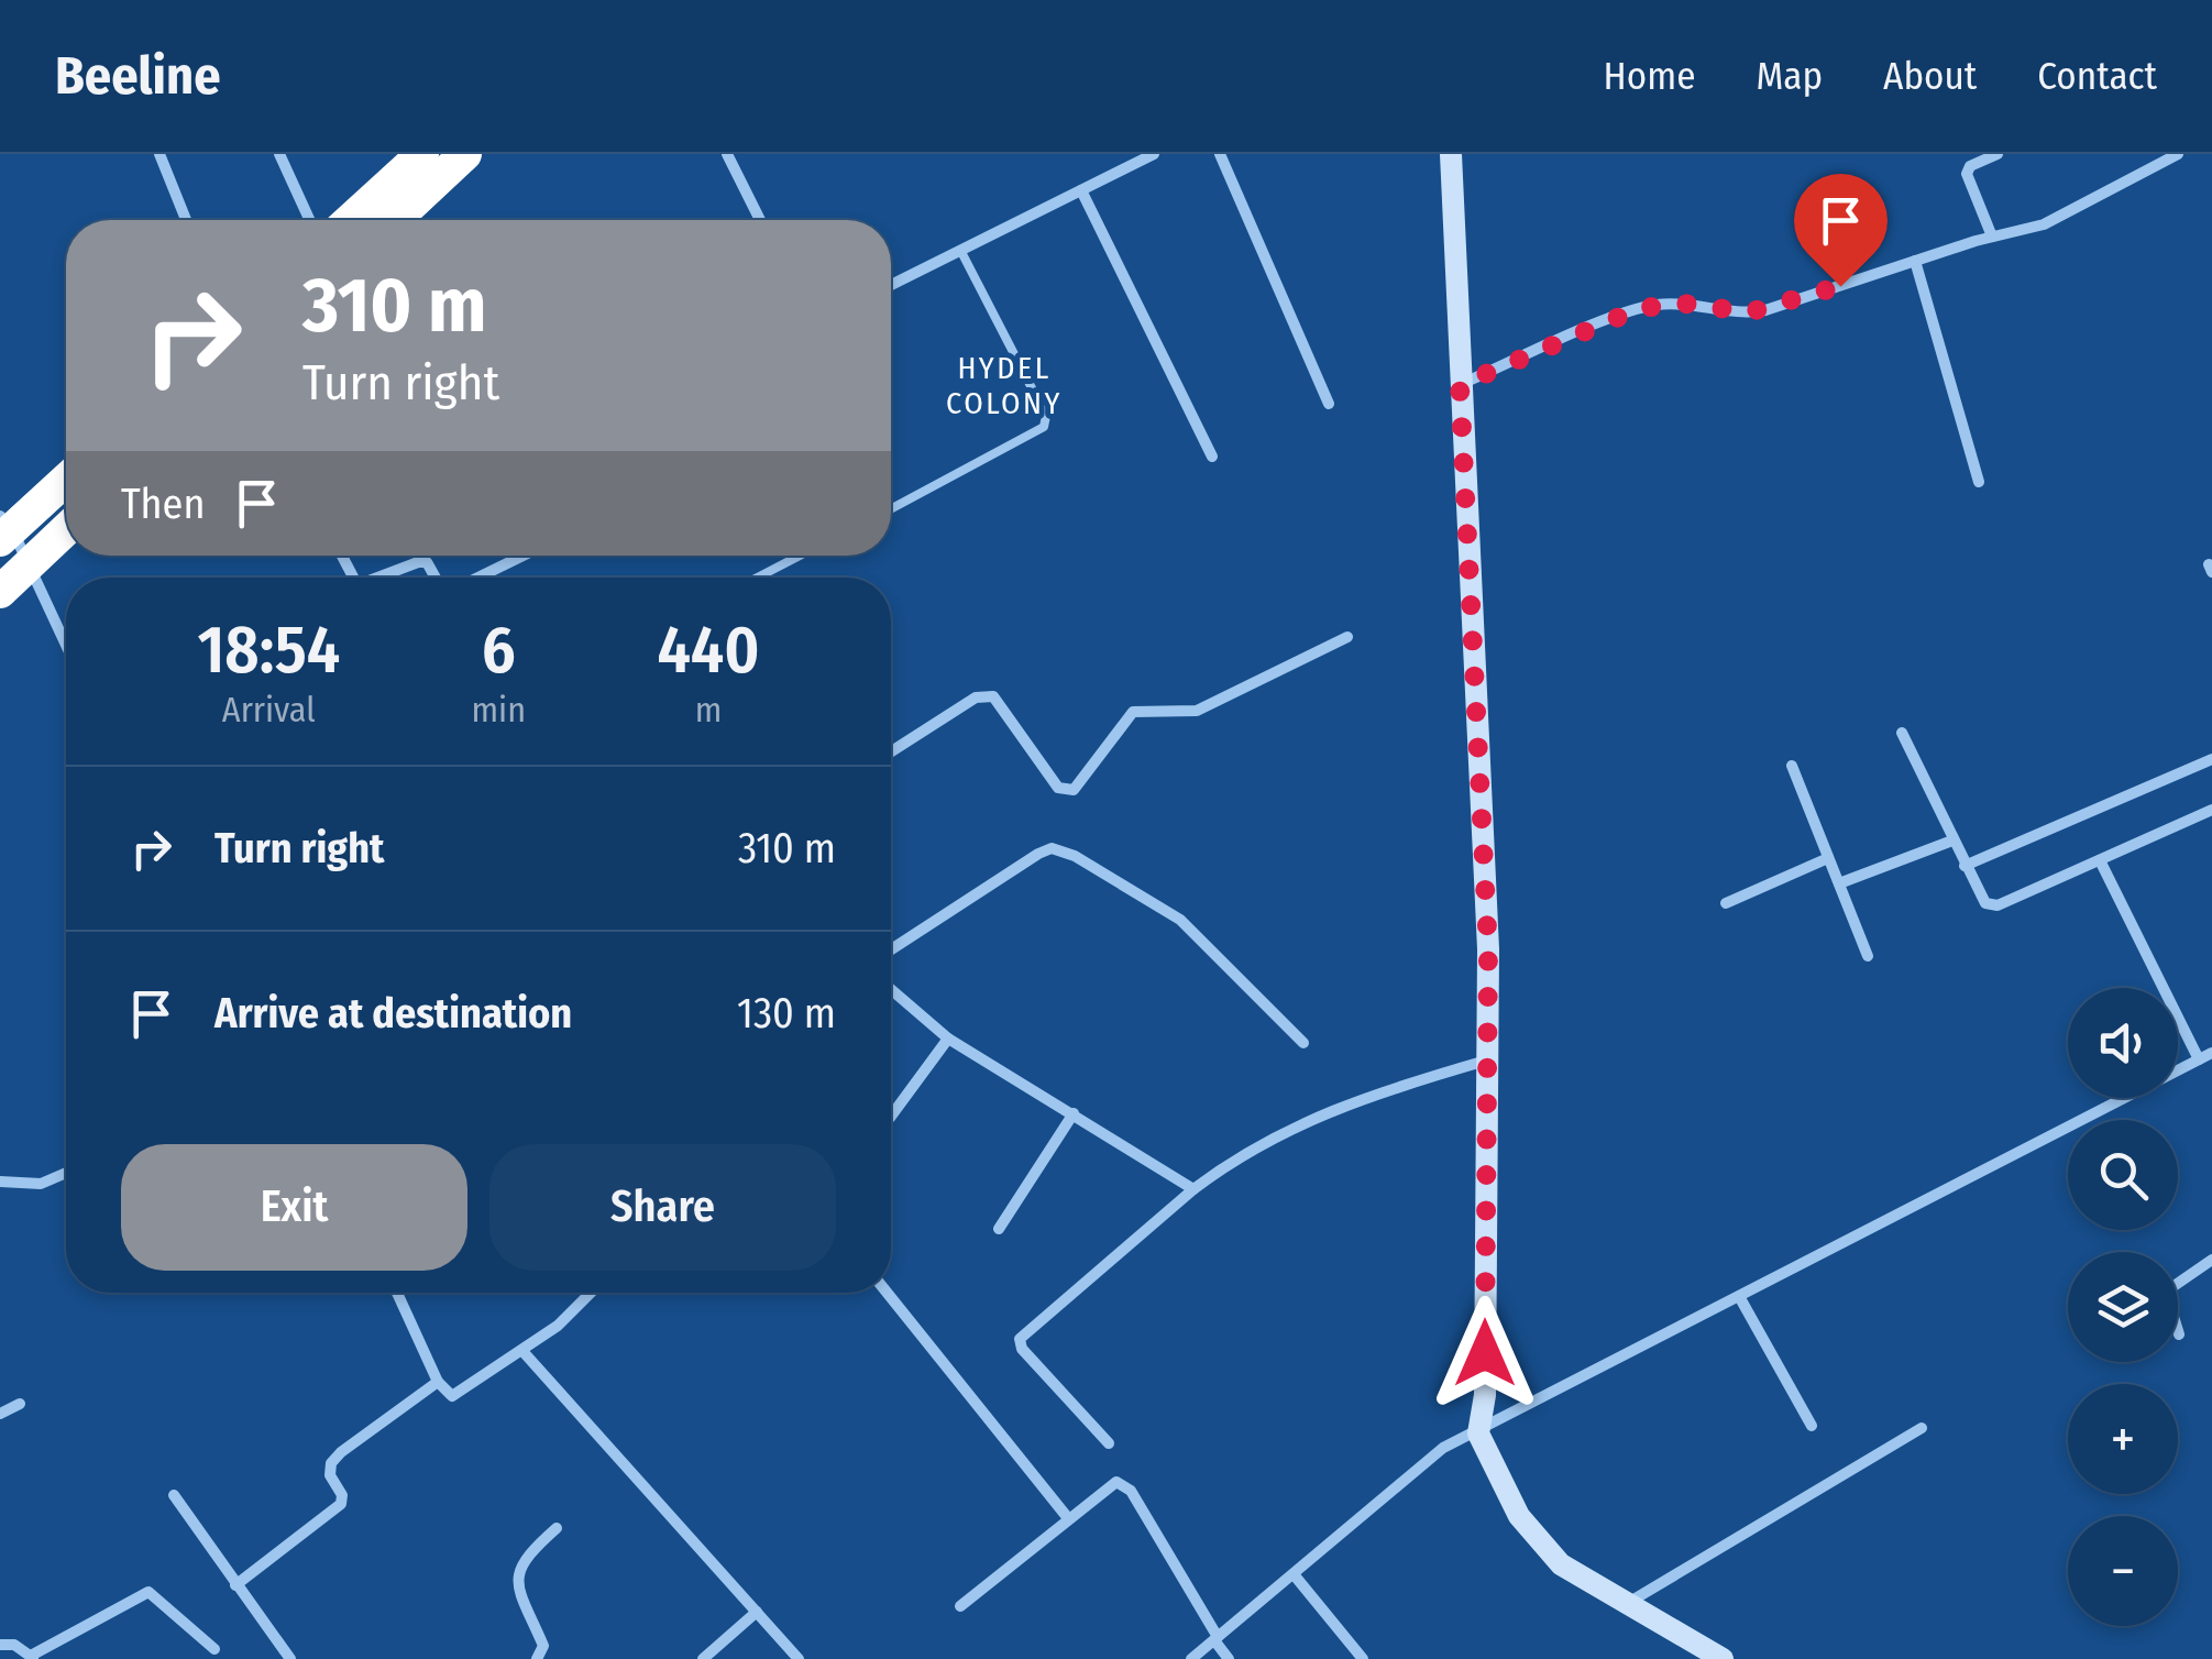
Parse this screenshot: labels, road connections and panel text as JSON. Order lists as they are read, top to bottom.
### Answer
{
  "districts": ["HYDEL COLONY"],
  "page": {
    "header": "Beeline",
    "nav": [
      "Home",
      "Map",
      "About",
      "Contact"
    ],
    "turn": ["310 m", "Turn right"],
    "then": "Then",
    "eta": [
      "18:54",
      "Arrival",
      "6",
      "min",
      "440",
      "m"
    ],
    "list": [
      {
        "name": "Turn right",
        "value": "310 m"
      },
      {
        "name": "Arrive at destination",
        "value": "130 m"
      }
    ],
    "map_buttons": ["+", "−"],
    "buttons": ["Exit", "Share"]
  }
}
